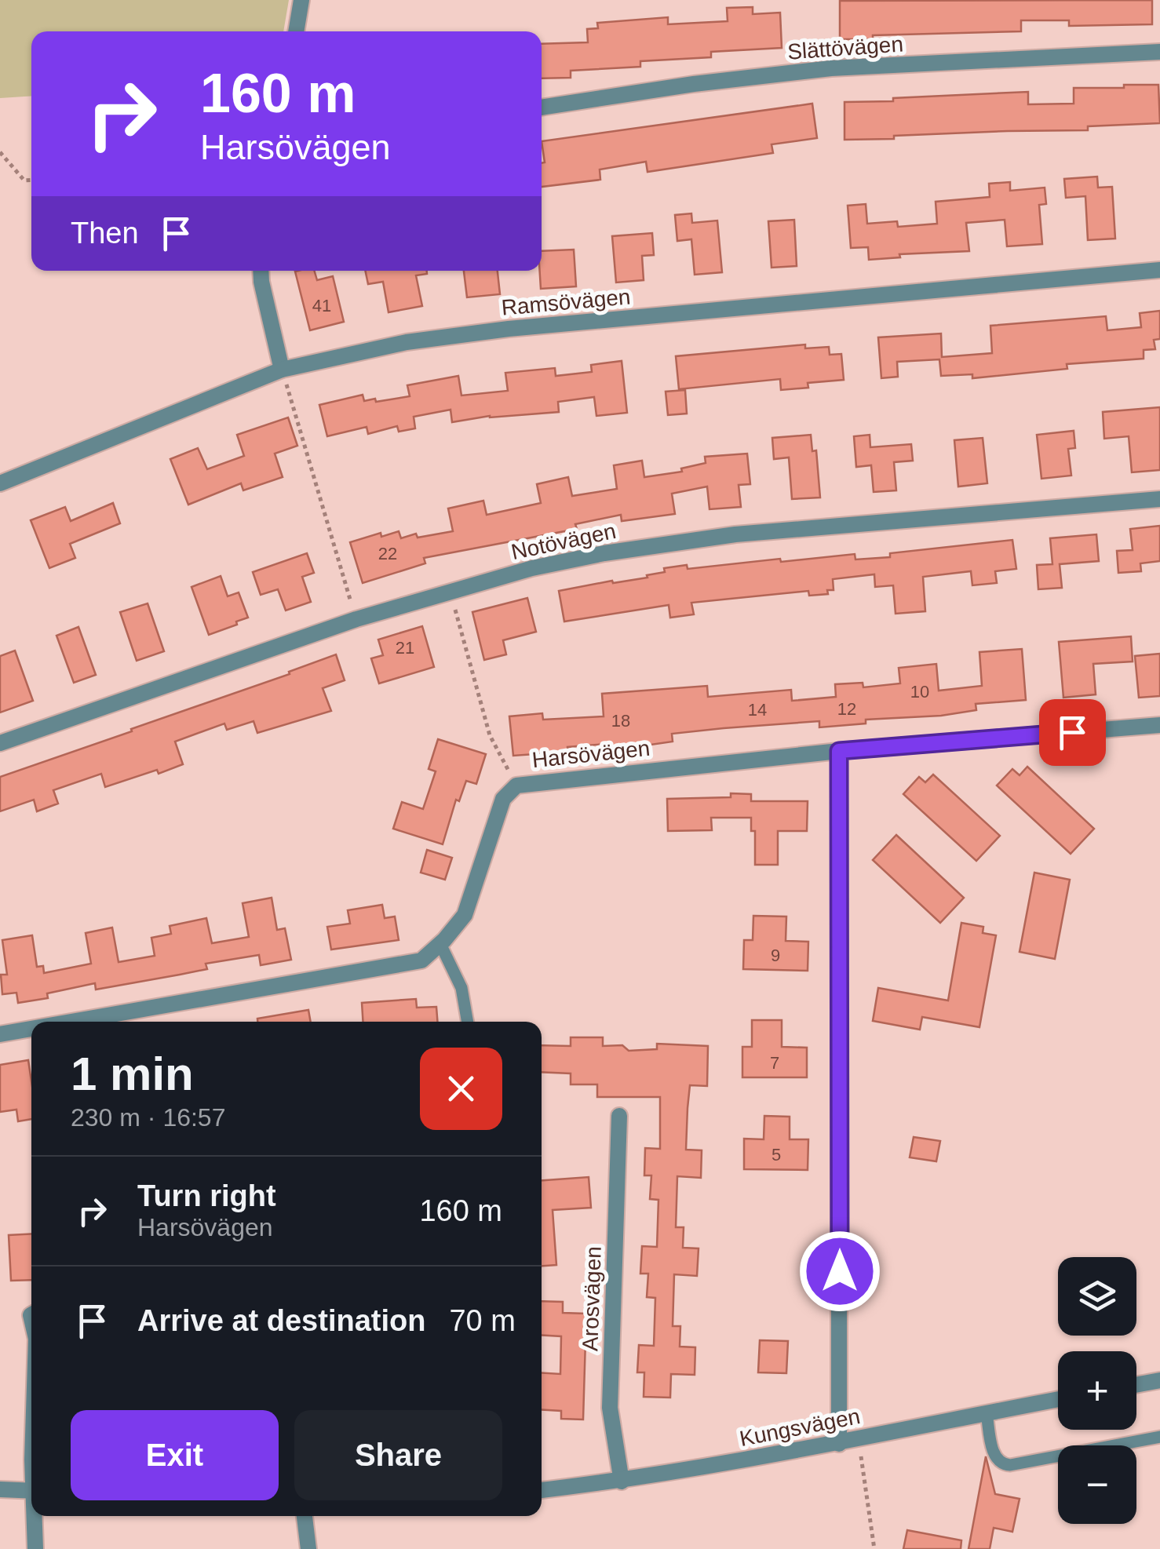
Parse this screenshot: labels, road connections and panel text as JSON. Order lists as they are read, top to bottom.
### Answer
{
  "streets": {
    "street": [
      "Slättövägen",
      "Ramsövägen",
      "Notövägen",
      "Harsövägen",
      "Arosvägen",
      "Kungsvägen"
    ]
  },
  "crossings": [
    ["Arosvägen", "Kungsvägen"]
  ],
  "house_numbers": [
    "41",
    "22",
    "21",
    "10",
    "12",
    "14",
    "18",
    "9",
    "7",
    "5"
  ],
  "page": {
    "turn": ["160 m", "Harsövägen"],
    "then": "Then",
    "heading": ["1 min", "230 m · 16:57"],
    "list": [
      {
        "name": "Turn right",
        "note": "Harsövägen",
        "value": "160 m"
      },
      {
        "name": "Arrive at destination",
        "value": "70 m"
      }
    ],
    "map_buttons": ["+", "−"],
    "buttons": ["Exit", "Share"]
  }
}
